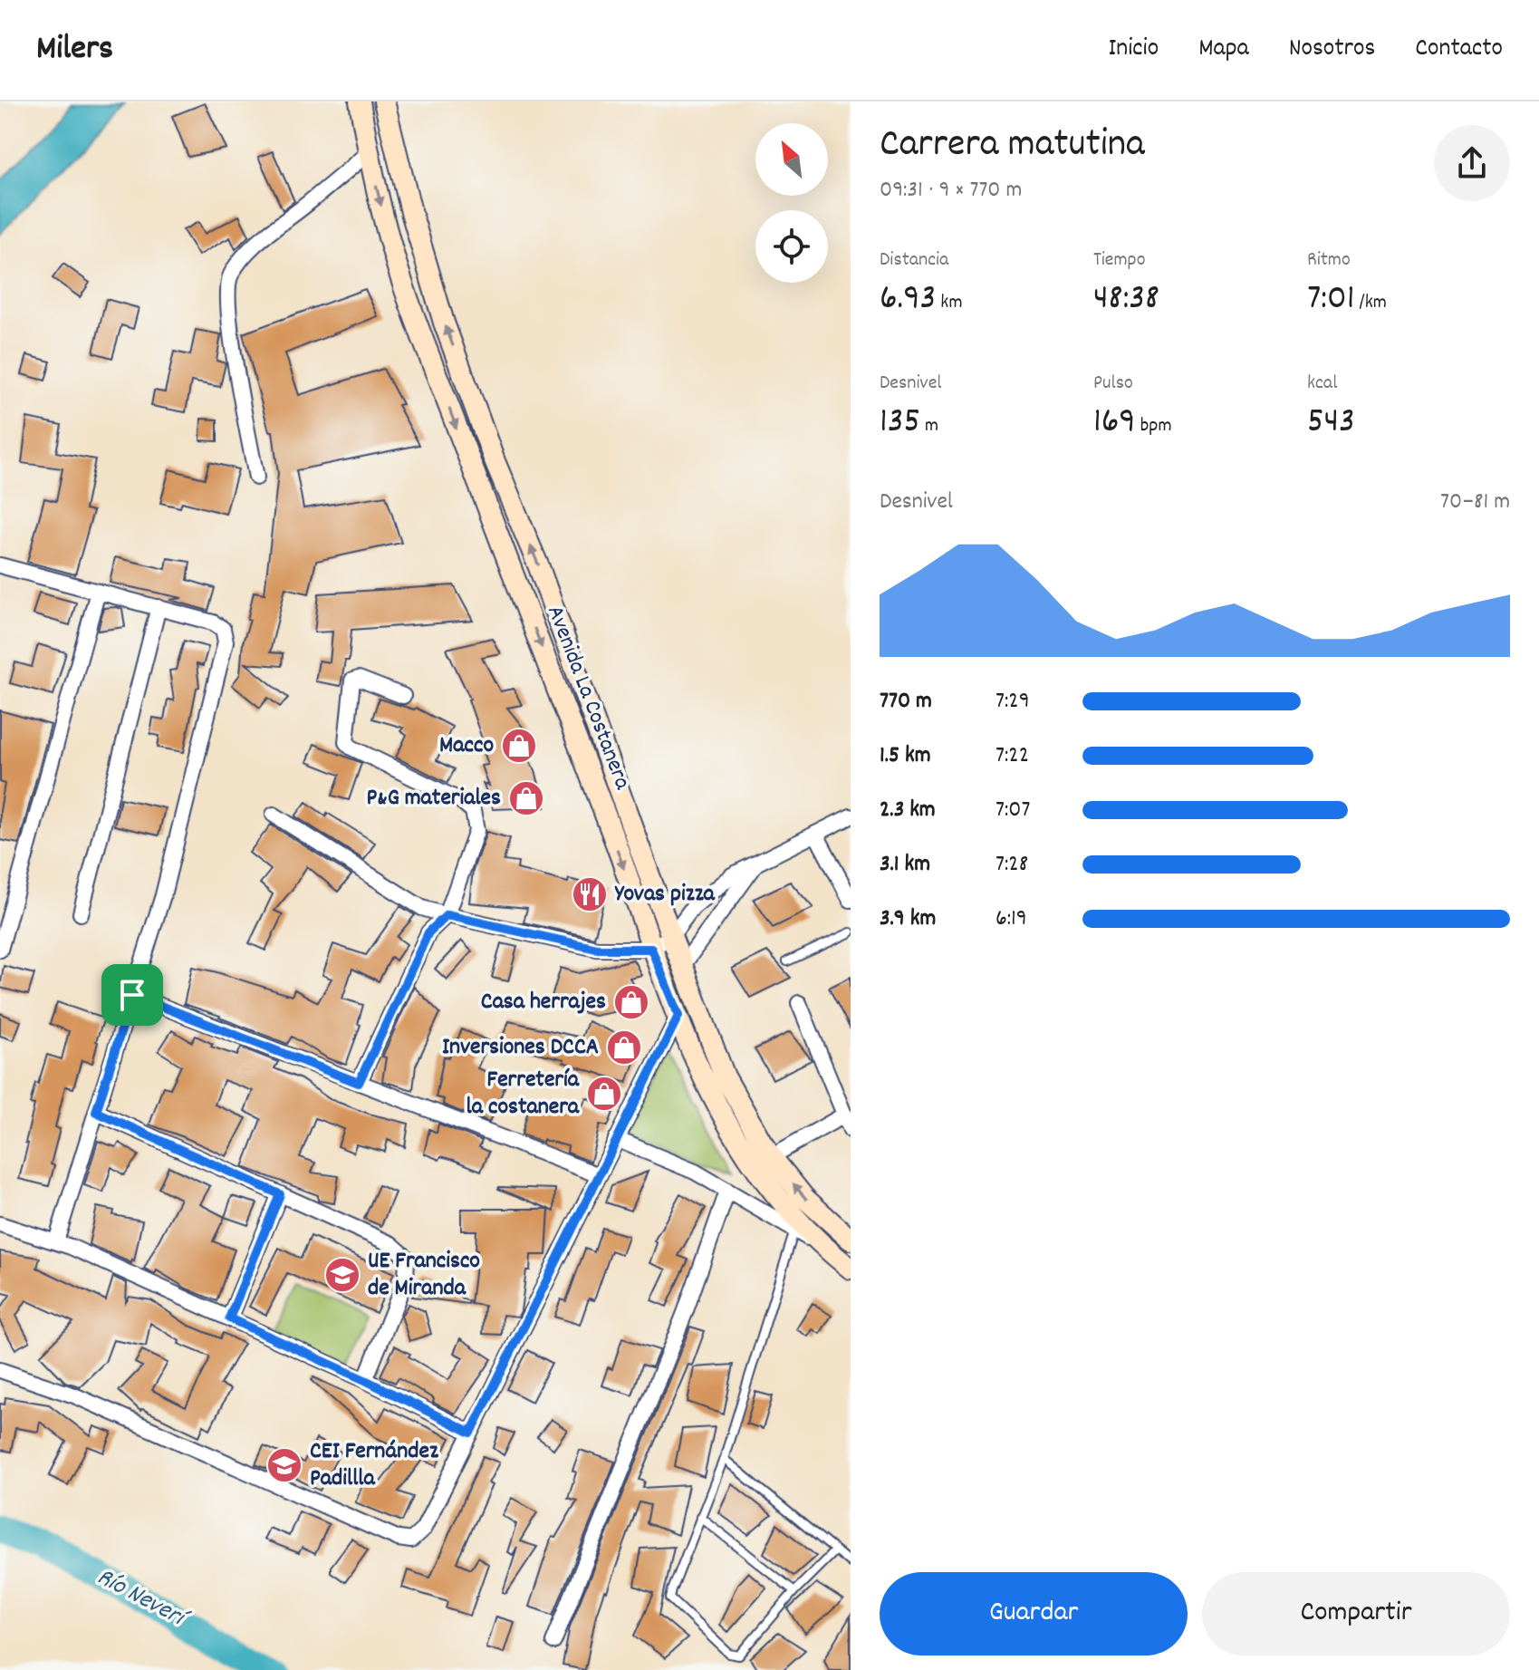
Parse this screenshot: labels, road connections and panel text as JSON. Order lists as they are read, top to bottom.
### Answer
{
  "streets": {
    "street": ["Avenida La Costanera"]
  },
  "water": ["Río Neverí"],
  "places": {
    "shop": [
      "Macco",
      "P&G materiales",
      "Casa herrajes",
      "Inversiones DCCA",
      "Ferretería la costanera"
    ],
    "restaurant": ["Yovas pizza"],
    "school or university": ["UE Francisco de Miranda", "CEI Fernández Padillla"]
  },
  "north": "top left",
  "page": {
    "header": "Milers",
    "nav": [
      "Inicio",
      "Mapa",
      "Nosotros",
      "Contacto"
    ],
    "heading": ["Carrera matutina", "09:31 · 9 × 770 m"],
    "stats": [
      ["Distancia", "6.93 km"],
      ["Tiempo", "48:38"],
      ["Ritmo", "7:01 /km"],
      ["Desnivel", "135 m"],
      ["Pulso", "169 bpm"],
      ["kcal", "543"]
    ],
    "chart": ["Desnivel", "70–81 m"],
    "list": [
      {
        "name": "770 m",
        "note": "7:29"
      },
      {
        "name": "1.5 km",
        "note": "7:22"
      },
      {
        "name": "2.3 km",
        "note": "7:07"
      },
      {
        "name": "3.1 km",
        "note": "7:28"
      },
      {
        "name": "3.9 km",
        "note": "6:19"
      }
    ],
    "buttons": ["Guardar", "Compartir"]
  }
}
